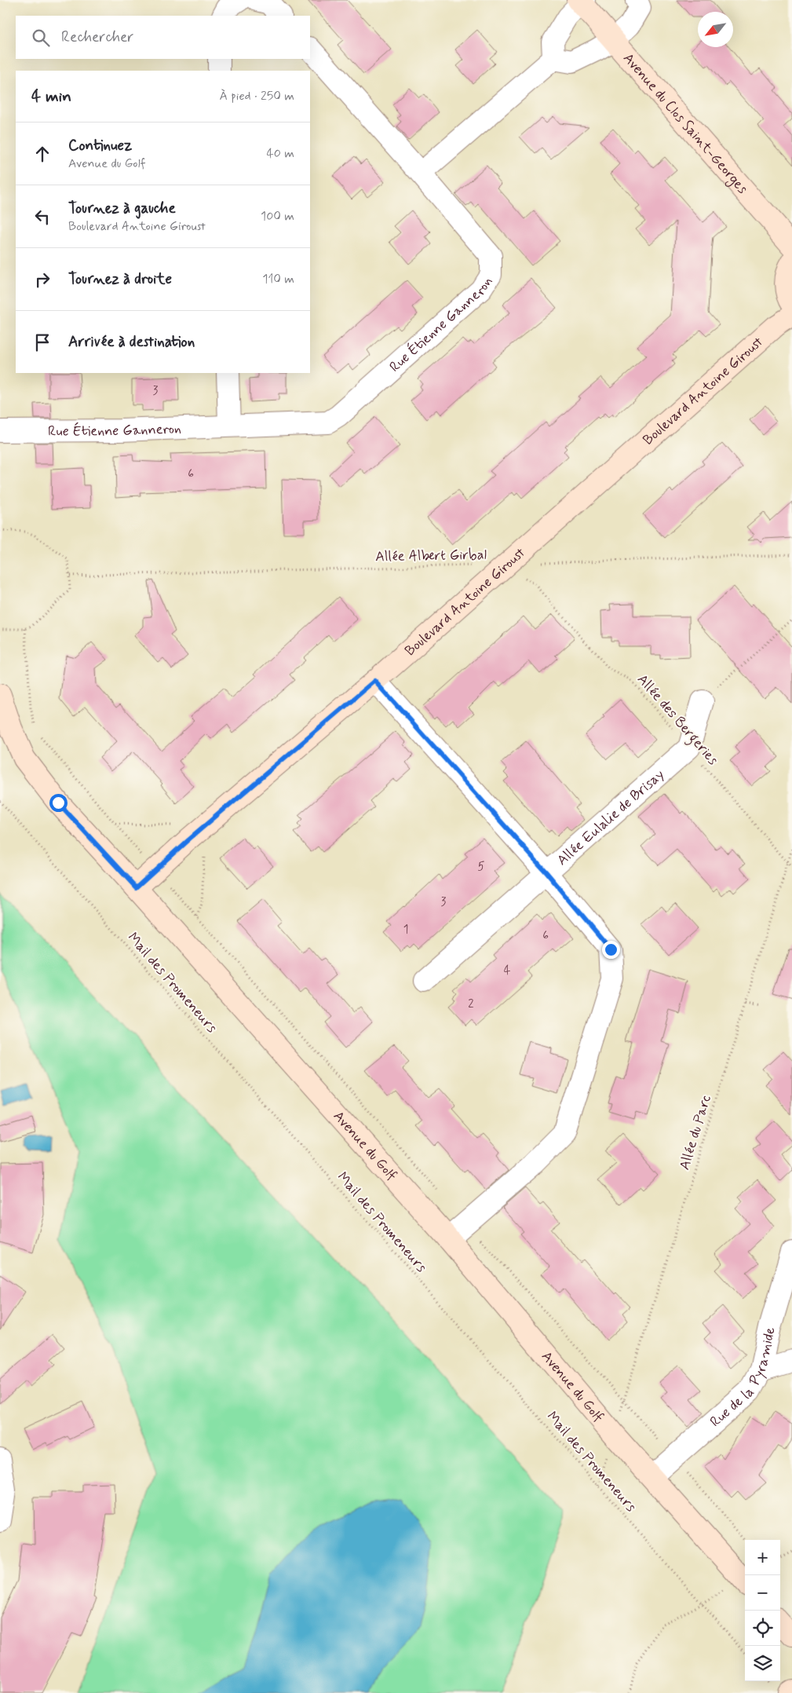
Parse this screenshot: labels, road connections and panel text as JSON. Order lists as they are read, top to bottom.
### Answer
{
  "streets": {
    "street": [
      "Avenue du Clos Saint-Georges",
      "Rue Étienne Ganneron",
      "Boulevard Antoine Giroust",
      "Allée Eulalie de Brisay",
      "Avenue du Golf",
      "Rue de la Pyramide"
    ],
    "path": [
      "Allée Albert Girbal",
      "Allée des Bergeries",
      "Mail des Promeneurs",
      "Allée du Parc"
    ]
  },
  "crossings": [
    ["Boulevard Antoine Giroust", "Allée Albert Girbal"],
    ["Boulevard Antoine Giroust", "Allée des Bergeries"],
    ["Boulevard Antoine Giroust", "Avenue du Golf"],
    ["Allée Albert Girbal", "Allée des Bergeries"],
    ["Allée des Bergeries", "Allée Eulalie de Brisay"],
    ["Allée des Bergeries", "Allée du Parc"],
    ["Avenue du Golf", "Rue de la Pyramide"]
  ],
  "house_numbers": [
    "3",
    "6",
    "5",
    "3",
    "1",
    "6",
    "4",
    "2"
  ],
  "north": "bottom left",
  "page": {
    "search": "Rechercher",
    "heading": ["4 min", "À pied · 250 m"],
    "list": [
      ["Continuez", "Avenue du Golf", "40 m"],
      ["Tournez à gauche", "Boulevard Antoine Giroust", "100 m"],
      ["Tournez à droite", "110 m"],
      "Arrivée à destination"
    ],
    "map_buttons": ["+", "−"]
  }
}
